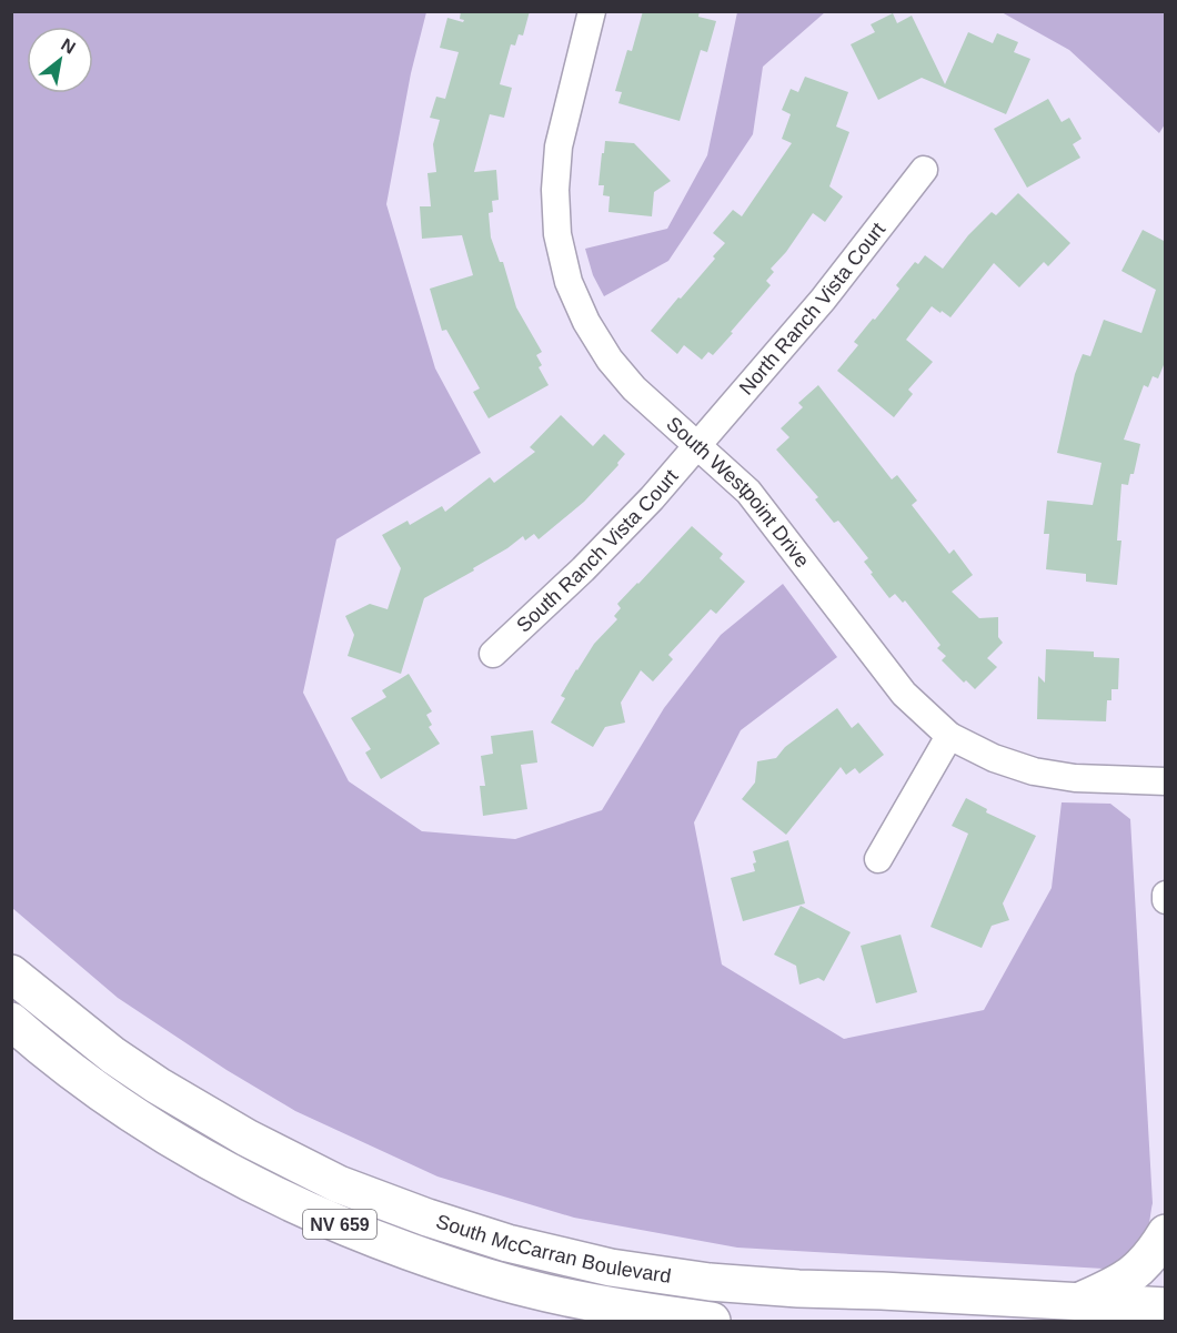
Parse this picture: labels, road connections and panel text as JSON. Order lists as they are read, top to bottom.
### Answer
{
  "streets": {
    "main road": ["NV 659", "South McCarran Boulevard"],
    "street": ["North Ranch Vista Court", "South Westpoint Drive", "South Ranch Vista Court"]
  },
  "crossings": [
    ["North Ranch Vista Court", "South Westpoint Drive"],
    ["North Ranch Vista Court", "South Ranch Vista Court"],
    ["South Westpoint Drive", "South Ranch Vista Court"]
  ],
  "north": "top right"
}
